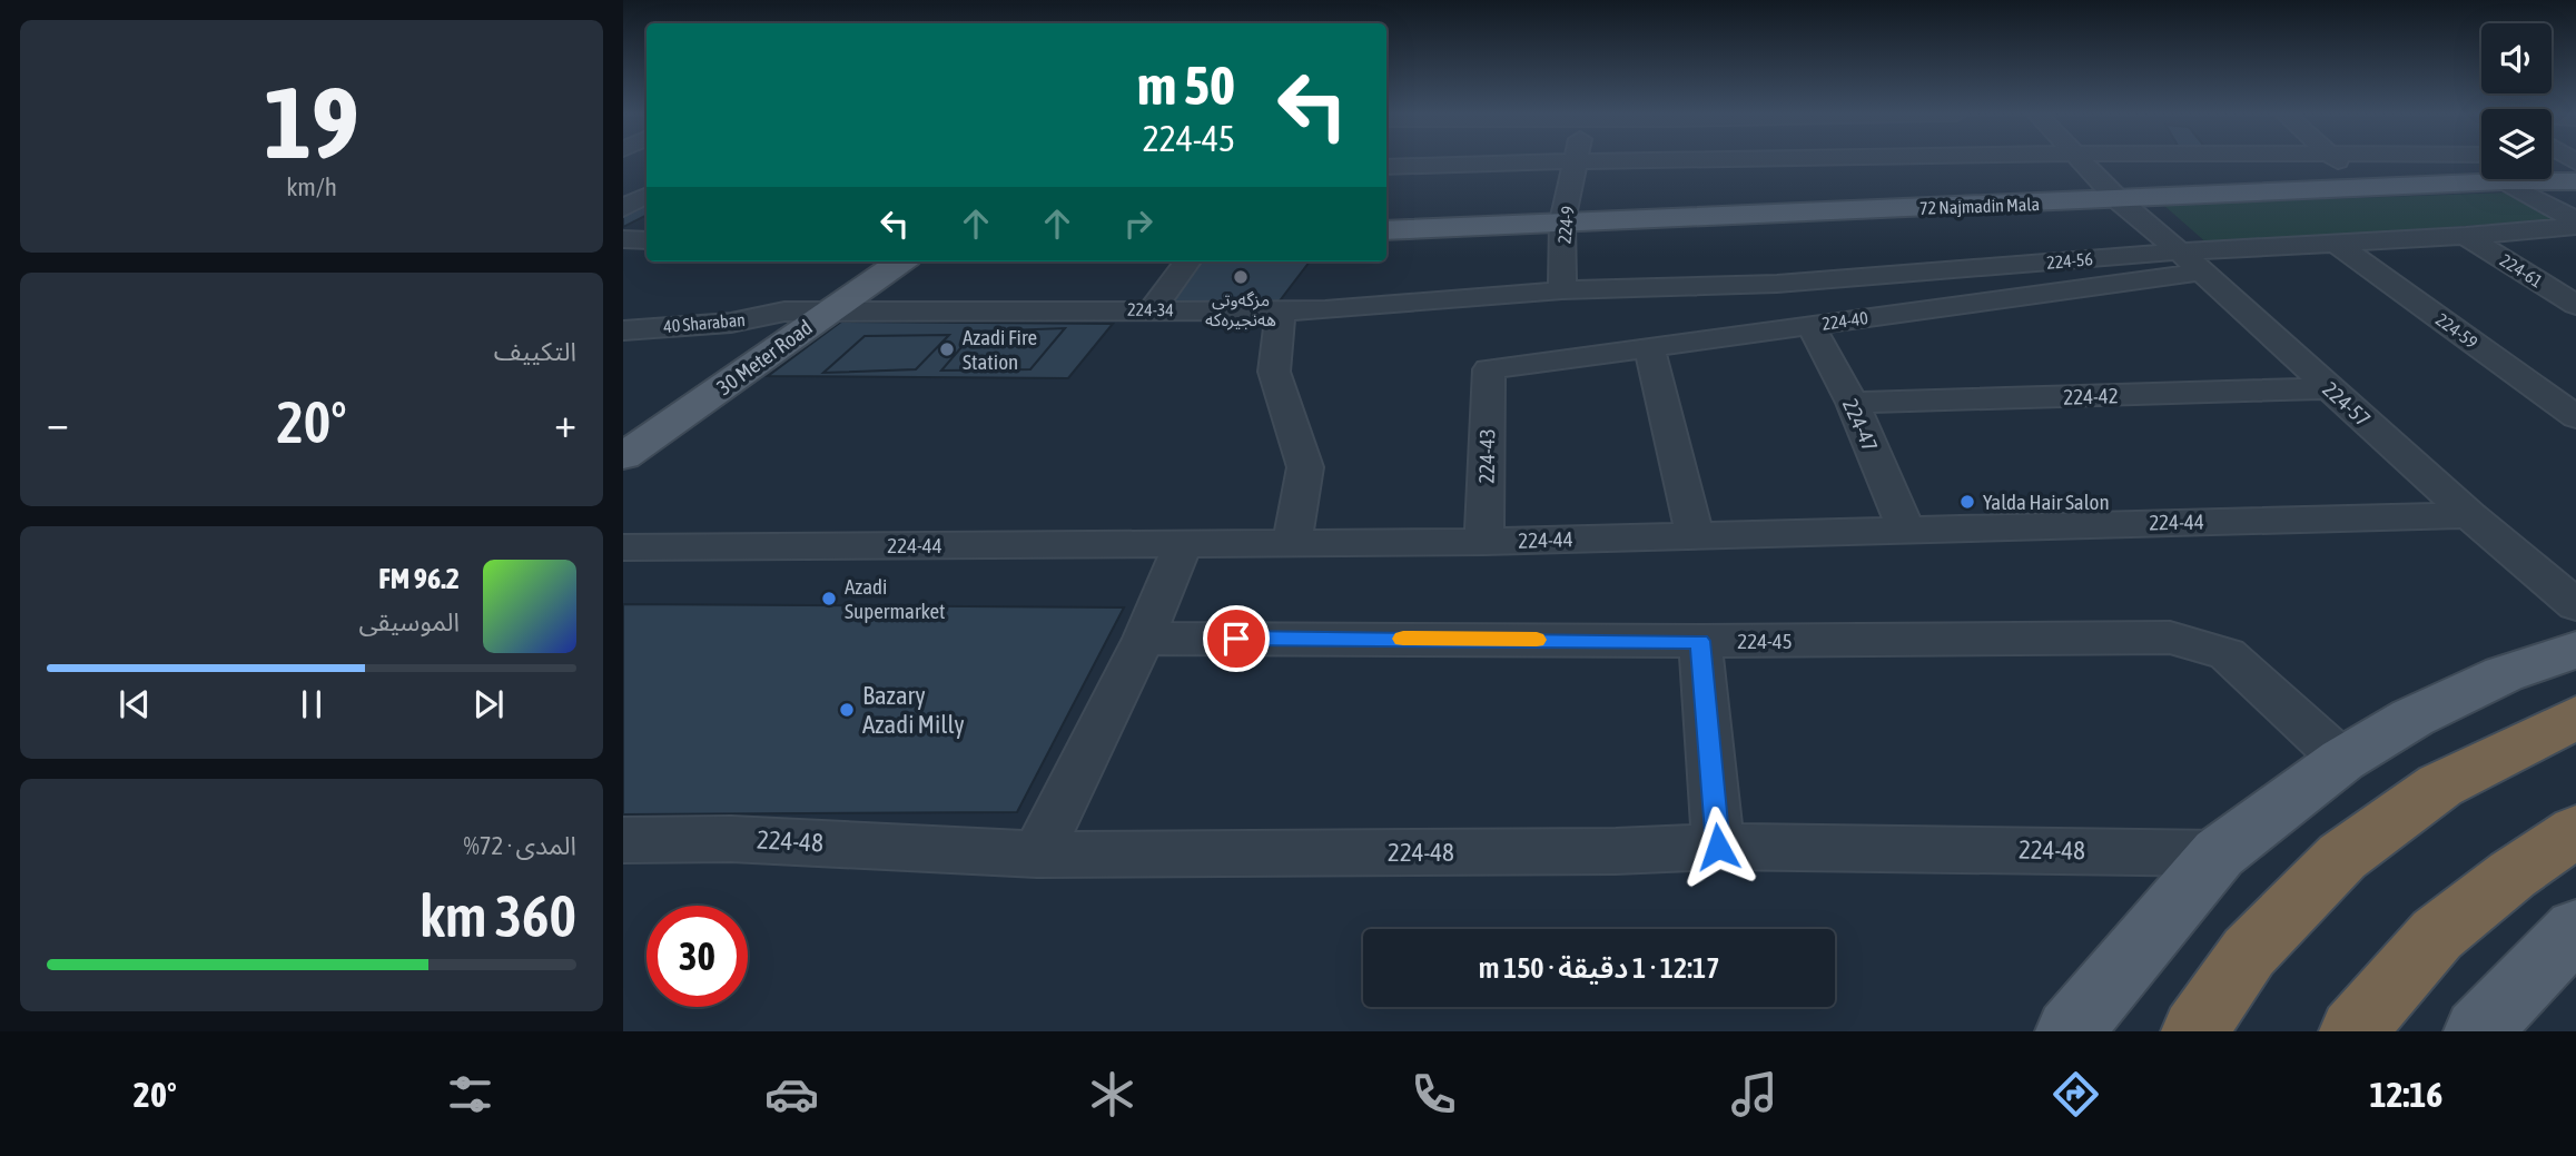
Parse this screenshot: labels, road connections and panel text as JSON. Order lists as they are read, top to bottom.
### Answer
{
  "streets": {
    "main road": ["72 Najmadin Mala", "30 Meter Road"],
    "street": [
      "224-9",
      "224-56",
      "224-61",
      "224-34",
      "224-40",
      "40 Sharaban",
      "224-59",
      "224-42",
      "224-57",
      "224-47",
      "224-43",
      "224-44",
      "224-45",
      "224-48"
    ]
  },
  "crossings": [
    ["72 Najmadin Mala", "224-9"],
    ["72 Najmadin Mala", "224-57"],
    ["224-9", "224-56"],
    ["224-9", "224-34"],
    ["224-56", "224-61"],
    ["224-56", "224-34"],
    ["224-56", "224-40"],
    ["224-56", "224-59"],
    ["224-56", "224-57"],
    ["224-34", "30 Meter Road"],
    ["224-40", "224-57"],
    ["224-40", "224-47"],
    ["224-40", "224-43"],
    ["40 Sharaban", "30 Meter Road"],
    ["224-42", "224-57"],
    ["224-42", "224-47"],
    ["224-57", "224-44"],
    ["224-47", "224-44"],
    ["224-43", "224-44"]
  ],
  "places": [
    "مزگەوتی ھەنجیرەکە",
    "Azadi Fire Station",
    "Yalda Hair Salon",
    "Azadi Supermarket",
    "Bazary Azadi Milly"
  ],
  "page": {
    "tile": [
      ["19", "km/h"],
      "التكييف",
      ["المدى · 72%", "360 km"]
    ],
    "turn": ["50 m", "224-45"],
    "heat": ["−", "20°", "+"],
    "song": ["96.2 FM", "الموسيقى"],
    "limit": "30",
    "trip": "12:17 · 1 دقيقة · 150 m",
    "tabs": ["12:16", "20°"]
  }
}
